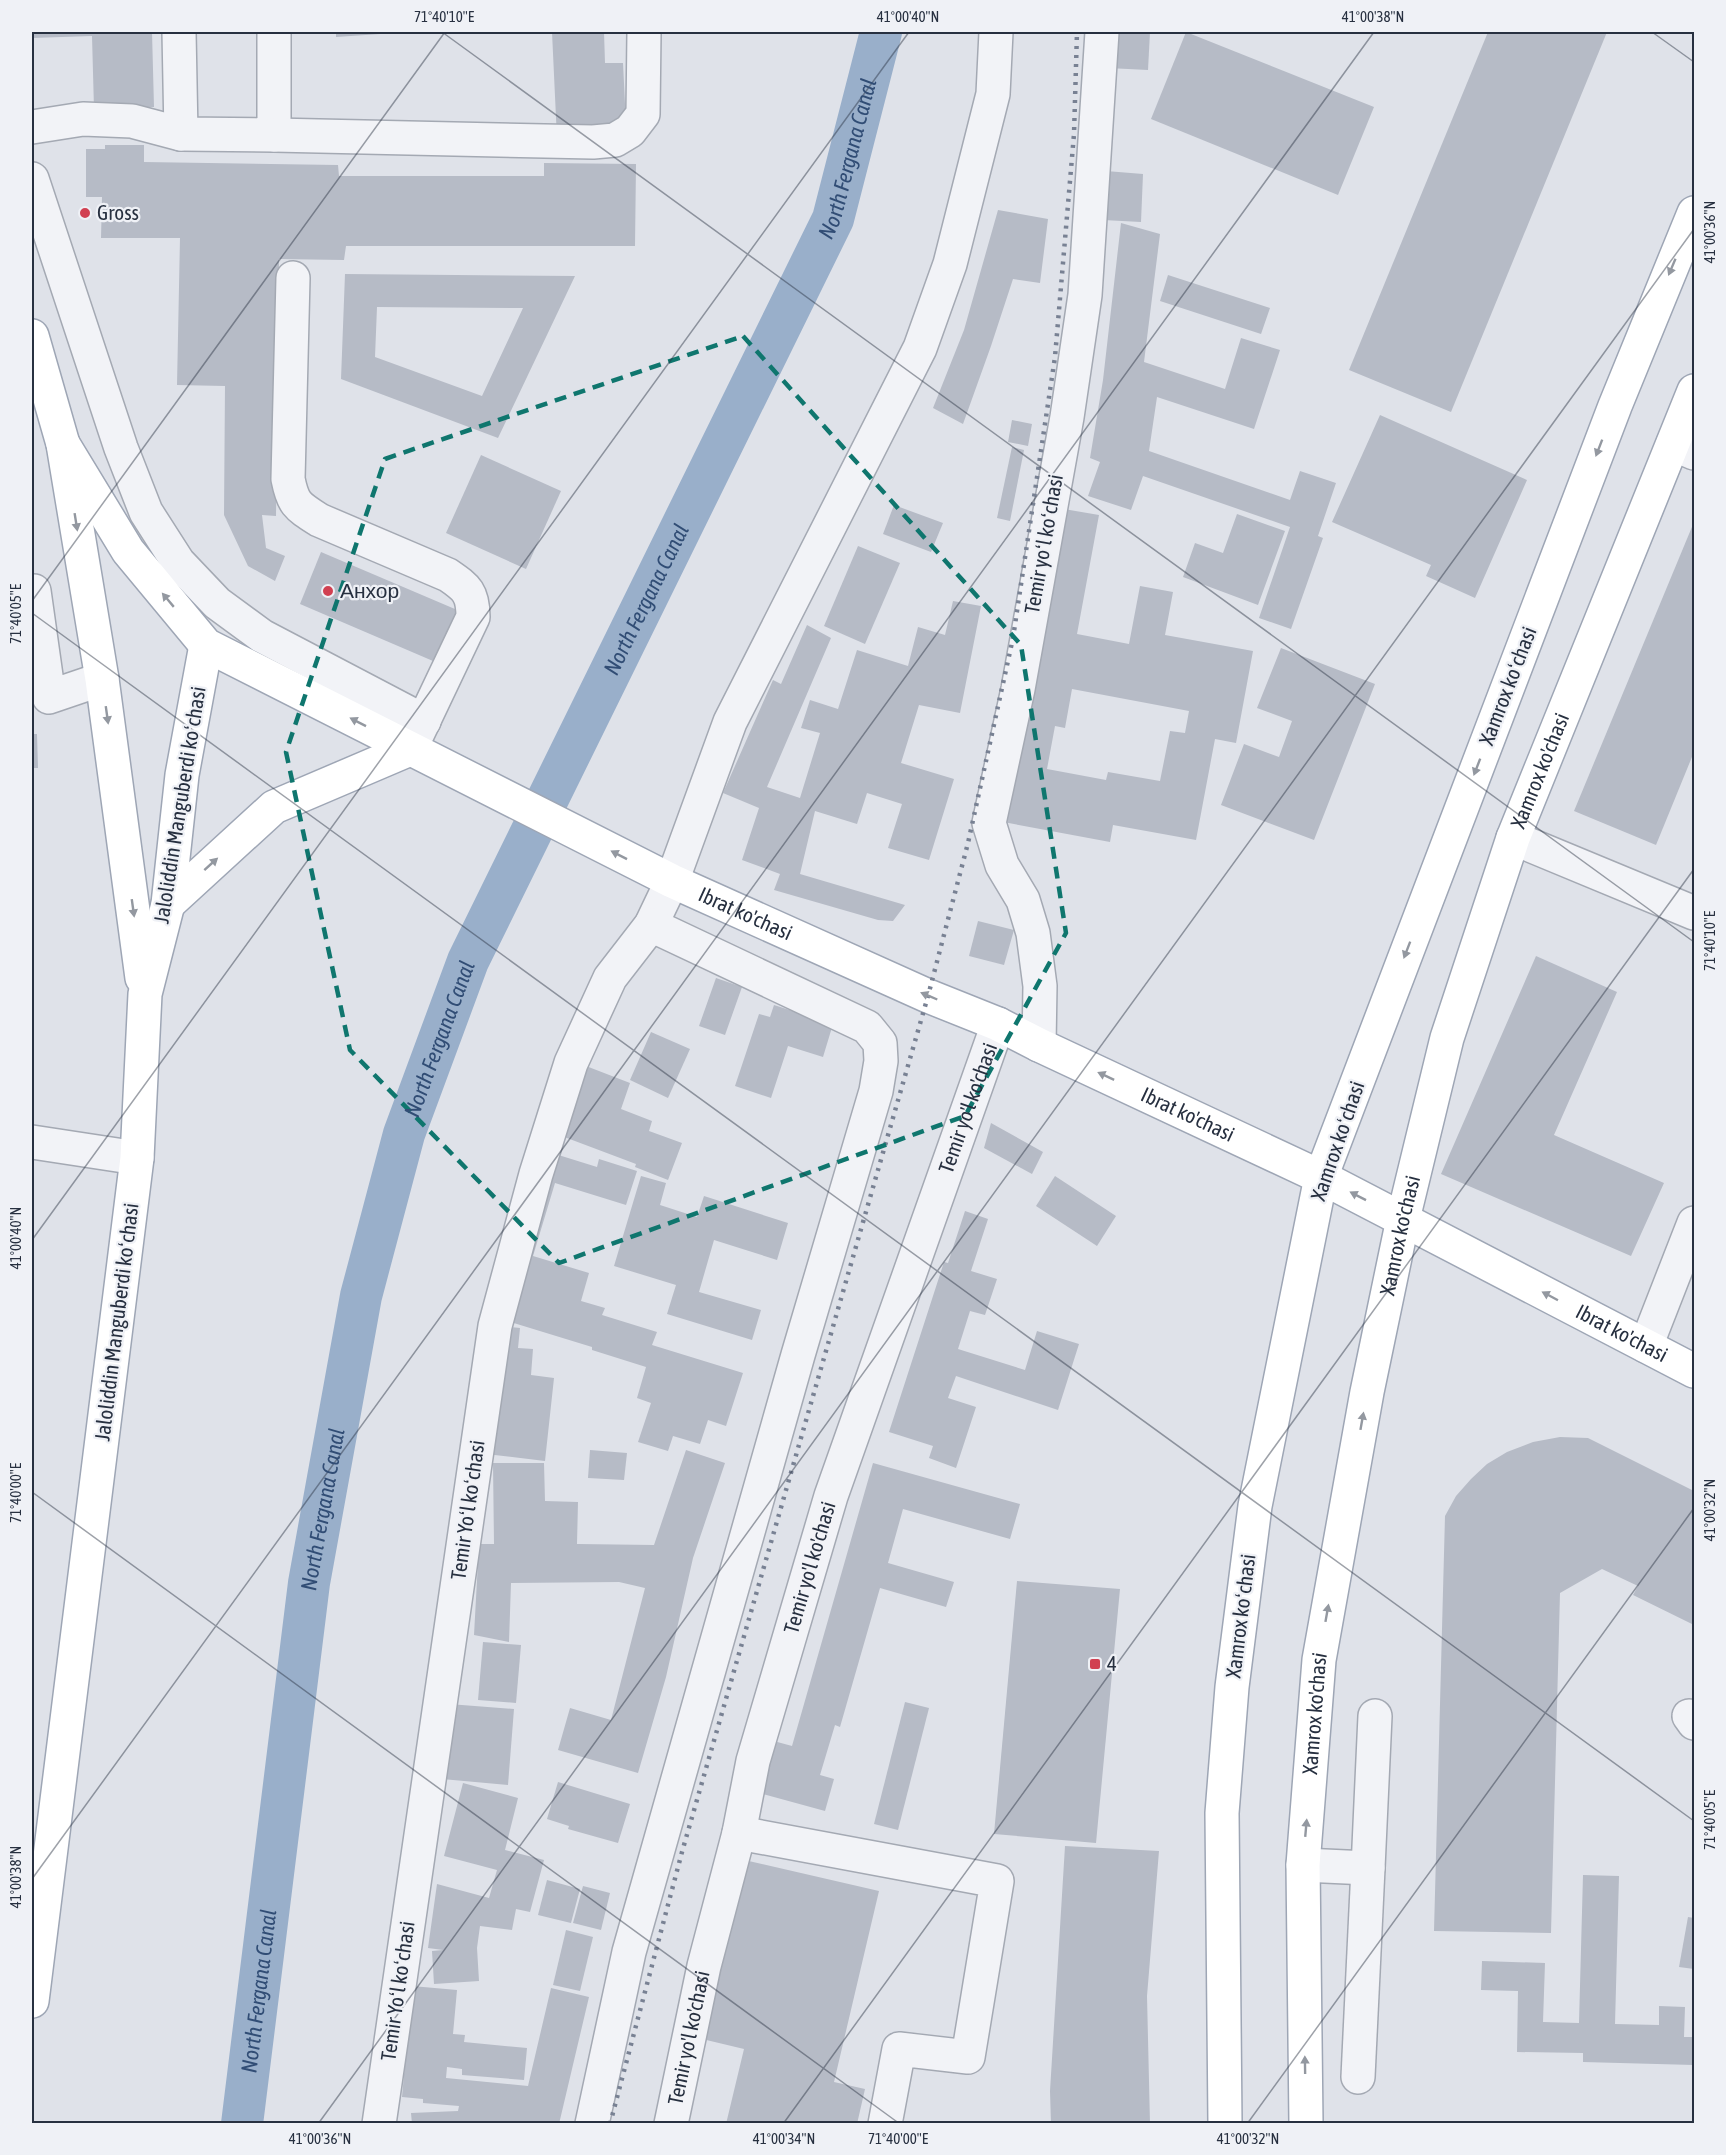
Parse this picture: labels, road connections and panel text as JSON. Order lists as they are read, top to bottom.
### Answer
{
  "streets": {
    "main road": [
      "Xamrox koʻchasi",
      "Xamrox ko'chasi",
      "Jaloliddin Manguberdi koʻchasi",
      "Ibrat ko'chasi"
    ],
    "street": ["Temir yoʻl koʻchasi", "Temir yo'l ko'chasi", "Temir Yoʻl koʻchasi"]
  },
  "crossings": [
    ["Temir yoʻl koʻchasi", "Ibrat ko'chasi"],
    ["Xamrox koʻchasi", "Ibrat ko'chasi"],
    ["Xamrox ko'chasi", "Ibrat ko'chasi"],
    ["Jaloliddin Manguberdi koʻchasi", "Ibrat ko'chasi"],
    ["Ibrat ko'chasi", "Temir yo'l ko'chasi"],
    ["Ibrat ko'chasi", "Temir Yoʻl koʻchasi"]
  ],
  "one_way": ["Xamrox koʻchasi", "Xamrox ko'chasi", "Ibrat ko'chasi"],
  "water": ["North Fergana Canal"],
  "places": {
    "other": ["Gross", "Анхор"],
    "transit": ["4"]
  },
  "coordinates": [
    "71°40'10\"E",
    "41°00'40\"N",
    "41°00'38\"N",
    "41°00'36\"N",
    "71°40'05\"E",
    "71°40'00\"E",
    "41°00'32\"N",
    "41°00'34\"N"
  ]
}
